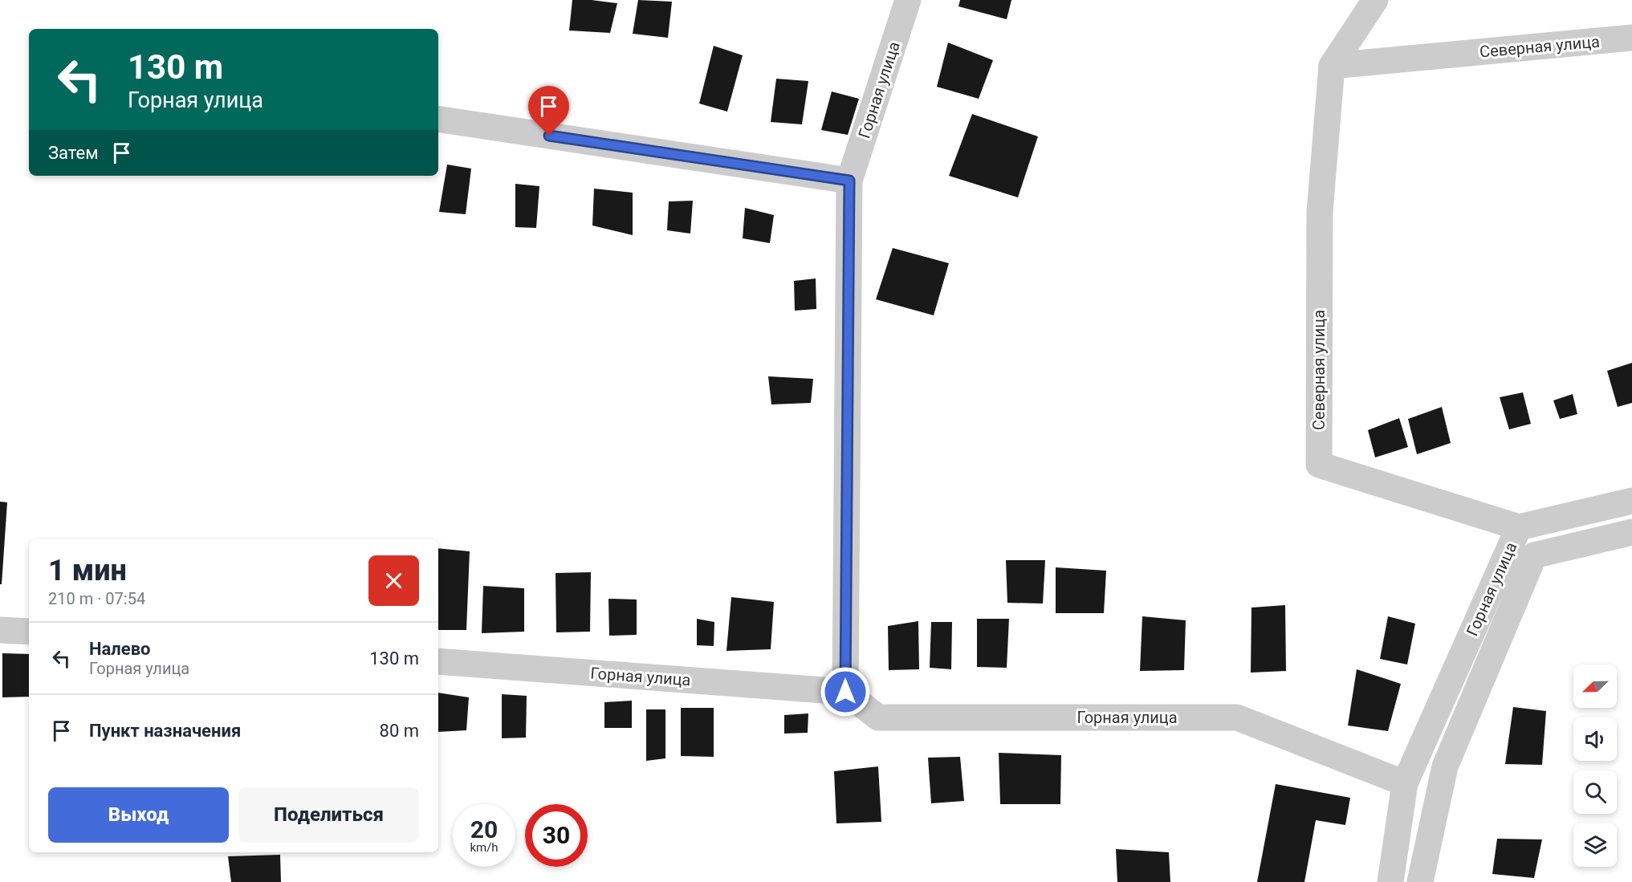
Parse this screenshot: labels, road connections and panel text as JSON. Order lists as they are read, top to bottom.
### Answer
{
  "streets": {
    "street": ["Северная улица", "Горная улица"]
  },
  "crossings": [
    ["Северная улица", "Горная улица"]
  ],
  "north": "bottom left",
  "page": {
    "turn": ["130 m", "Горная улица"],
    "then": "Затем",
    "heading": ["1 мин", "210 m · 07:54"],
    "list": [
      {
        "name": "Налево",
        "note": "Горная улица",
        "value": "130 m"
      },
      {
        "name": "Пункт назначения",
        "value": "80 m"
      }
    ],
    "buttons": ["Выход", "Поделиться"],
    "speed": "20 km/h",
    "limit": "30"
  }
}
